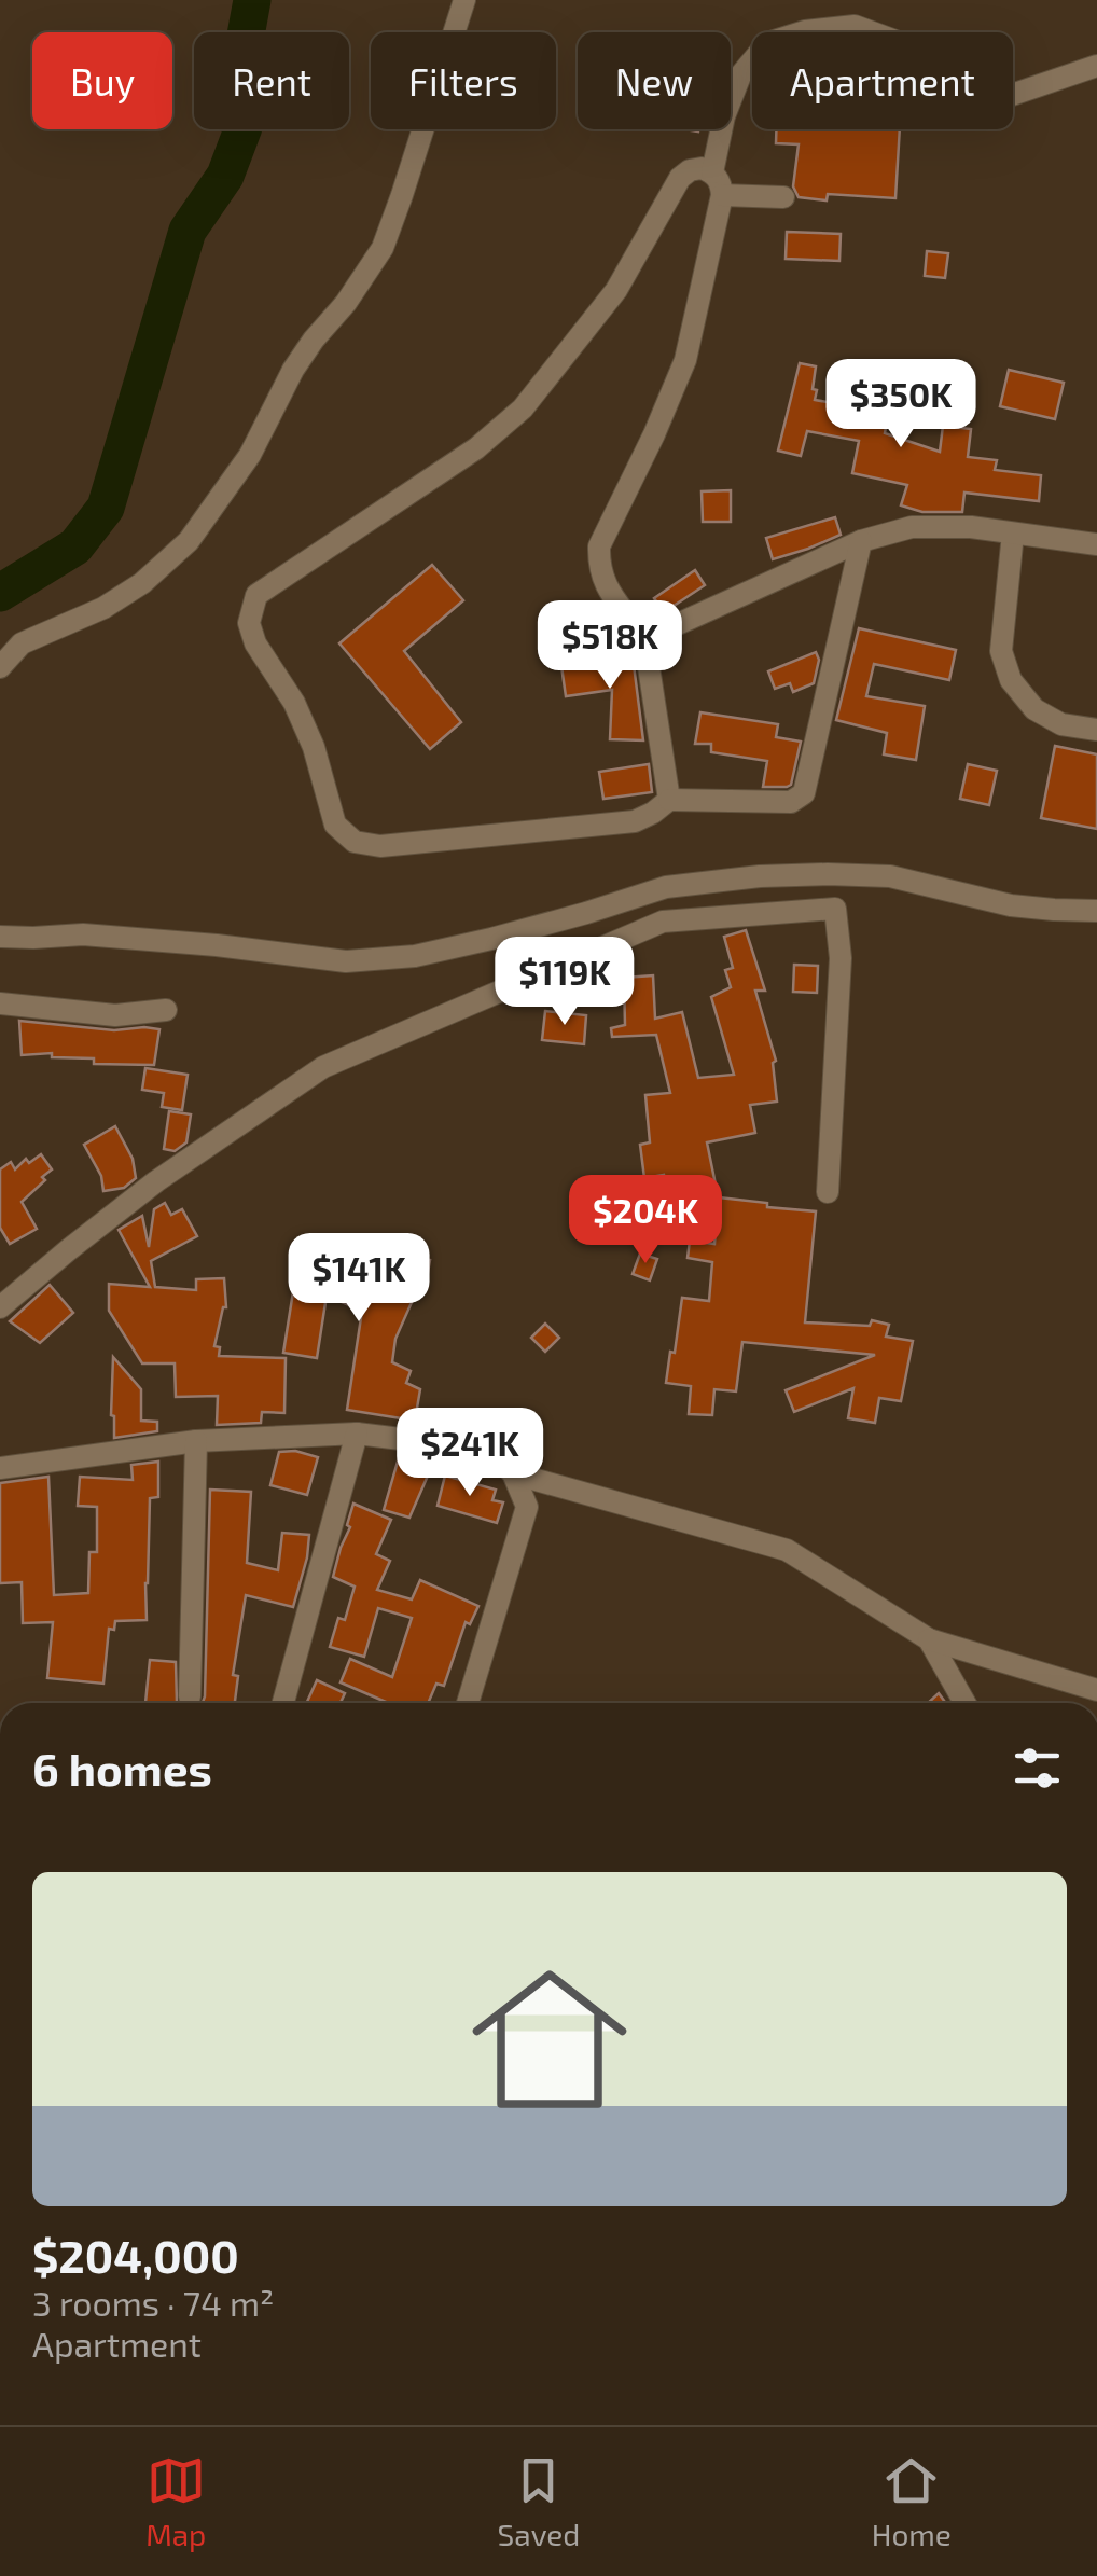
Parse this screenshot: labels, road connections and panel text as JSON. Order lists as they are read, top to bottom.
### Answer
{
  "page": {
    "chip": [
      "Buy",
      "Rent",
      "Filters",
      "New",
      "Apartment"
    ],
    "price": [
      "$350K",
      "$518K",
      "$119K",
      "$204K",
      "$141K",
      "$241K"
    ],
    "heading": "6 homes",
    "list": [
      {
        "name": "$204,000",
        "note": "3 rooms · 74 m² · Apartment"
      }
    ],
    "tabs": ["Map", "Saved", "Home"]
  }
}
